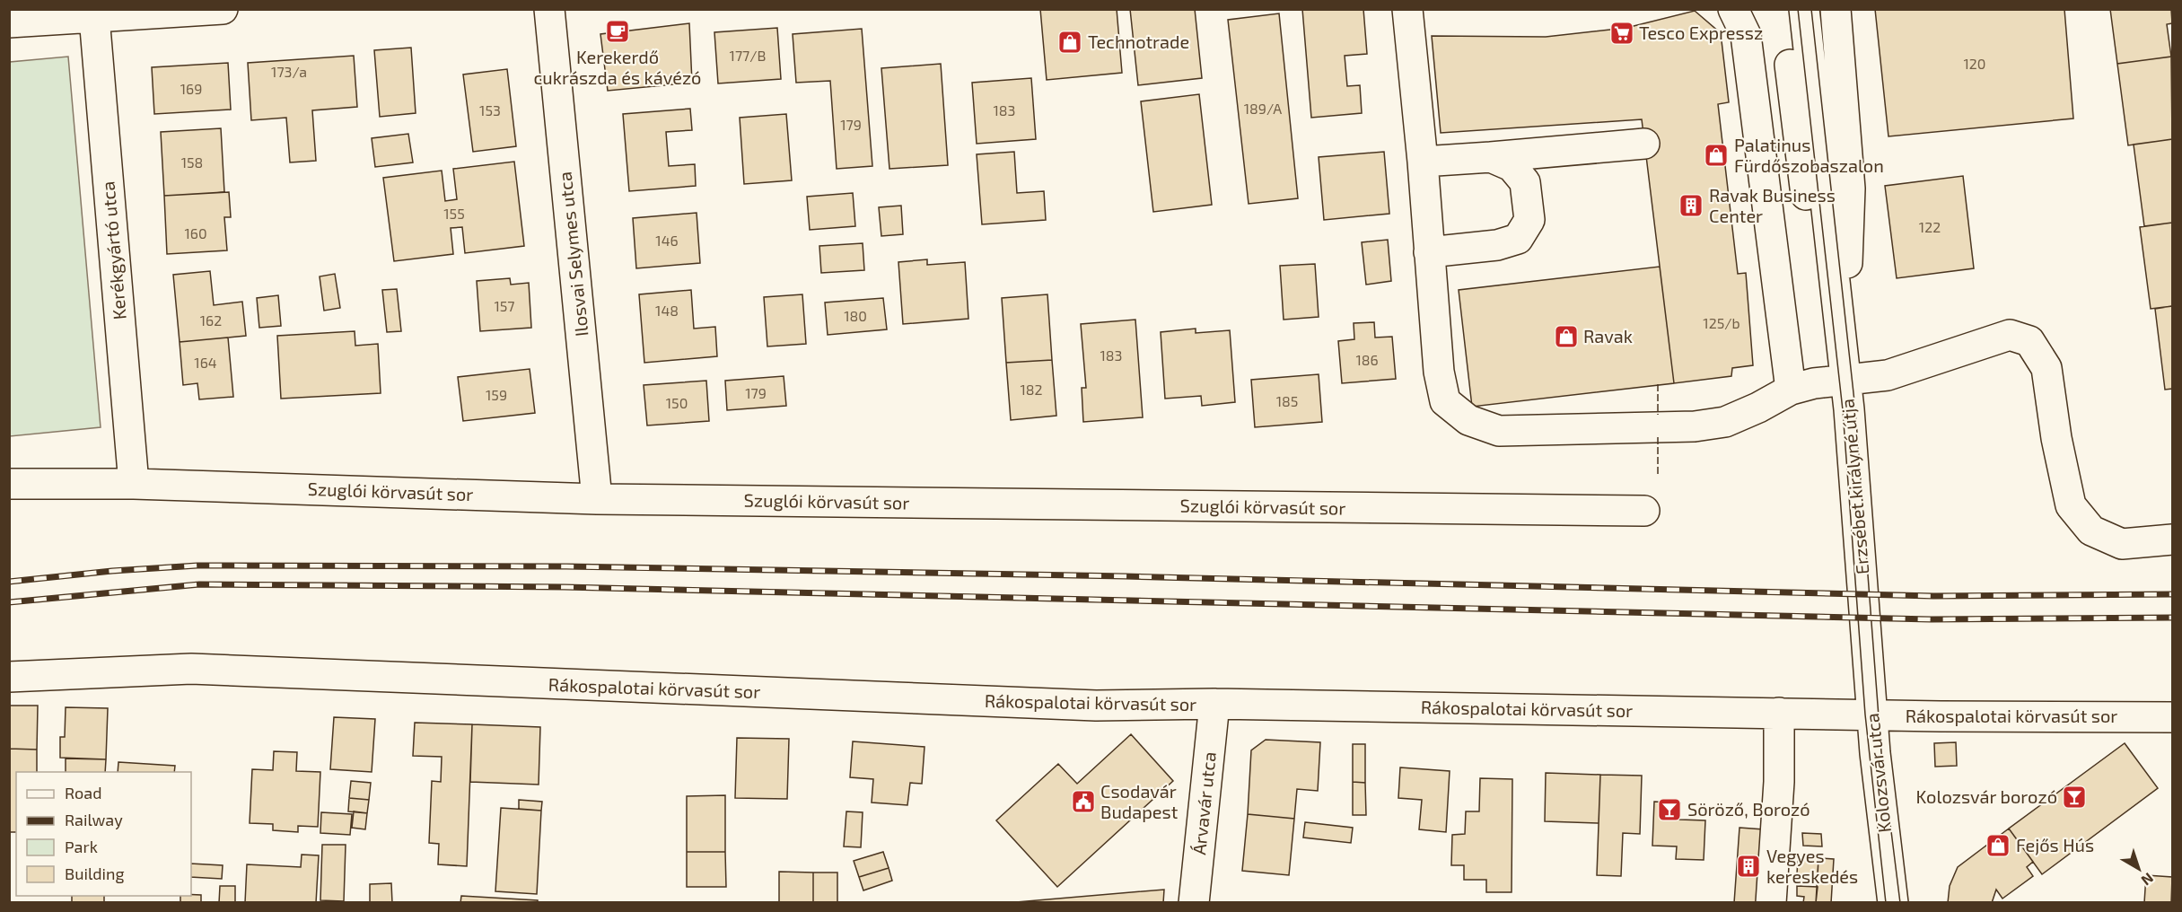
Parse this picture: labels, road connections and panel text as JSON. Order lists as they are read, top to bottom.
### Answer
{
  "streets": {
    "street": [
      "Kerékgyártó utca",
      "Ilosvai Selymes utca",
      "Erzsébet királyné útja",
      "Szuglói körvasút sor",
      "Rákospalotai körvasút sor",
      "Kolozsvár utca",
      "Árvavár utca"
    ]
  },
  "crossings": [
    ["Kerékgyártó utca", "Szuglói körvasút sor"],
    ["Ilosvai Selymes utca", "Szuglói körvasút sor"],
    ["Erzsébet királyné útja", "Kolozsvár utca"],
    ["Rákospalotai körvasút sor", "Kolozsvár utca"],
    ["Rákospalotai körvasút sor", "Árvavár utca"]
  ],
  "places": {
    "cafe": ["Kerekerdő cukrászda és kávézó"],
    "supermarket": ["Tesco Expressz"],
    "shop": [
      "Technotrade",
      "Palatinus Fürdőszobaszalon",
      "Ravak",
      "Fejős Hús"
    ],
    "building": ["Ravak Business Center", "Vegyes kereskedés"],
    "bar": ["Kolozsvár borozó", "Söröző, Borozó"],
    "public building": ["Csodavár Budapest"]
  },
  "house_numbers": [
    "177/B",
    "120",
    "173/a",
    "169",
    "189/A",
    "153",
    "183",
    "179",
    "158",
    "155",
    "122",
    "160",
    "146",
    "157",
    "148",
    "180",
    "162",
    "125/b",
    "183",
    "186",
    "164",
    "182",
    "179",
    "159",
    "185",
    "150"
  ],
  "legend": [
    "Road",
    "Railway",
    "Park",
    "Building"
  ],
  "north": "bottom right"
}
